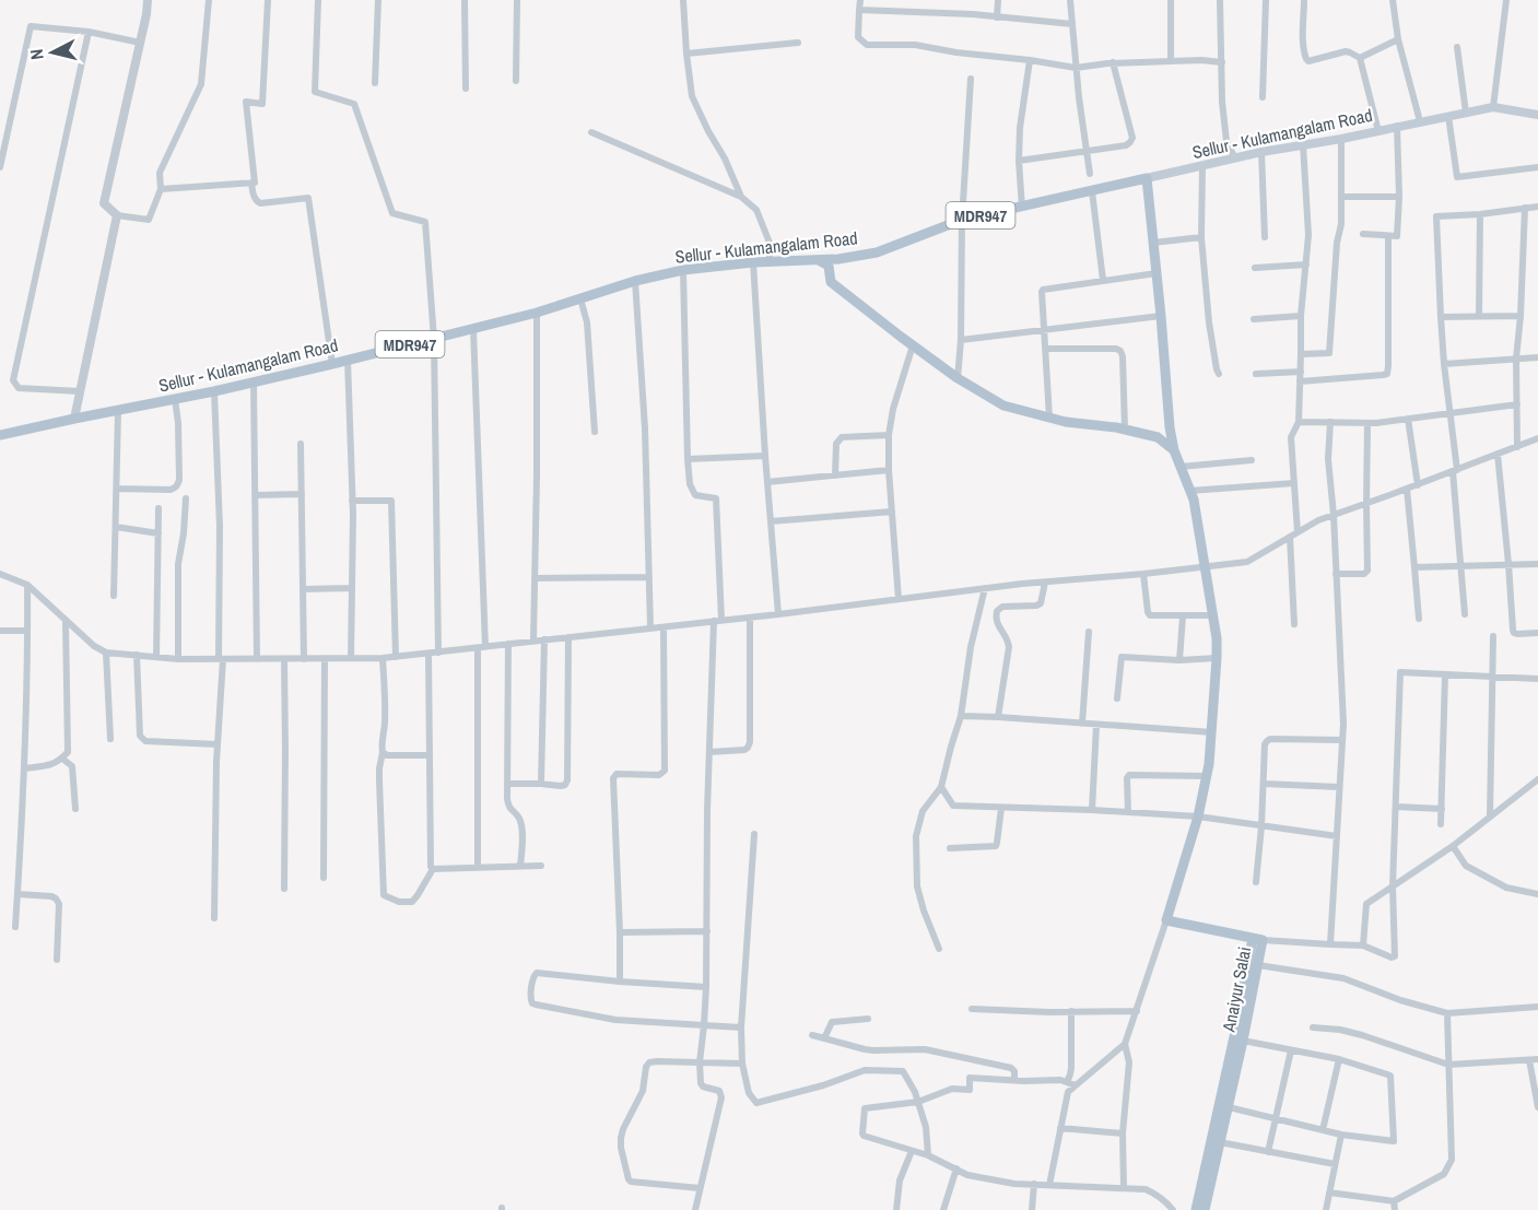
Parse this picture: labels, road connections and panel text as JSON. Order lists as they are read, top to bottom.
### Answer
{
  "streets": {
    "main road": ["Sellur - Kulamangalam Road", "MDR947", "Anaiyur Salai"]
  },
  "north": "left"
}
